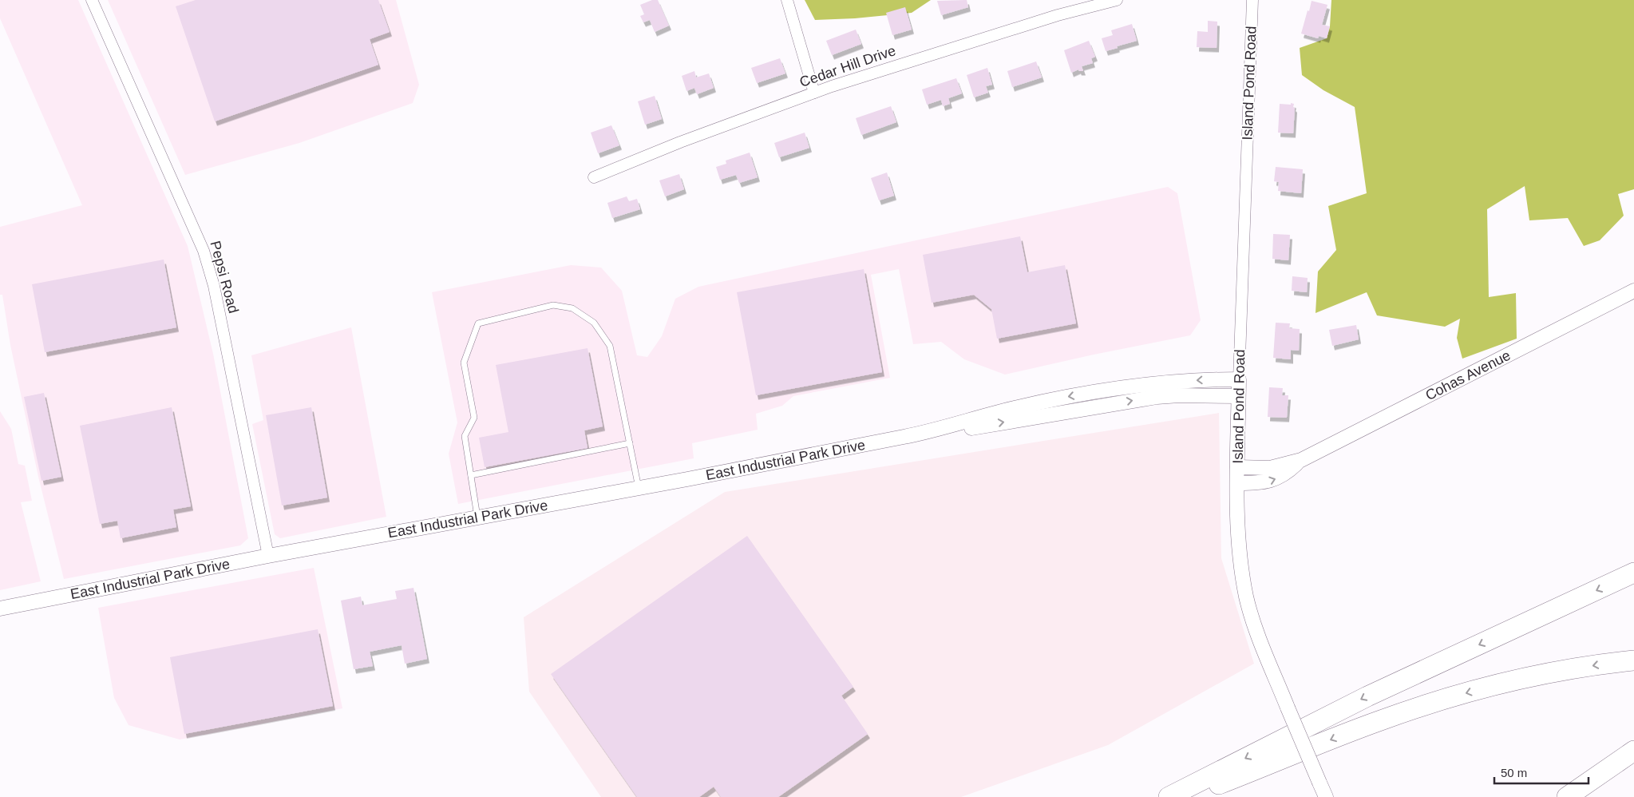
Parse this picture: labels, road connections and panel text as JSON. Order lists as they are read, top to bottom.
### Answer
{
  "streets": {
    "street": [
      "Cedar Hill Drive",
      "Island Pond Road",
      "Pepsi Road",
      "Cohas Avenue",
      "East Industrial Park Drive"
    ]
  },
  "crossings": [
    ["Island Pond Road", "Cohas Avenue"],
    ["Island Pond Road", "East Industrial Park Drive"],
    ["Pepsi Road", "East Industrial Park Drive"]
  ],
  "scale_bar": "50 m"
}
